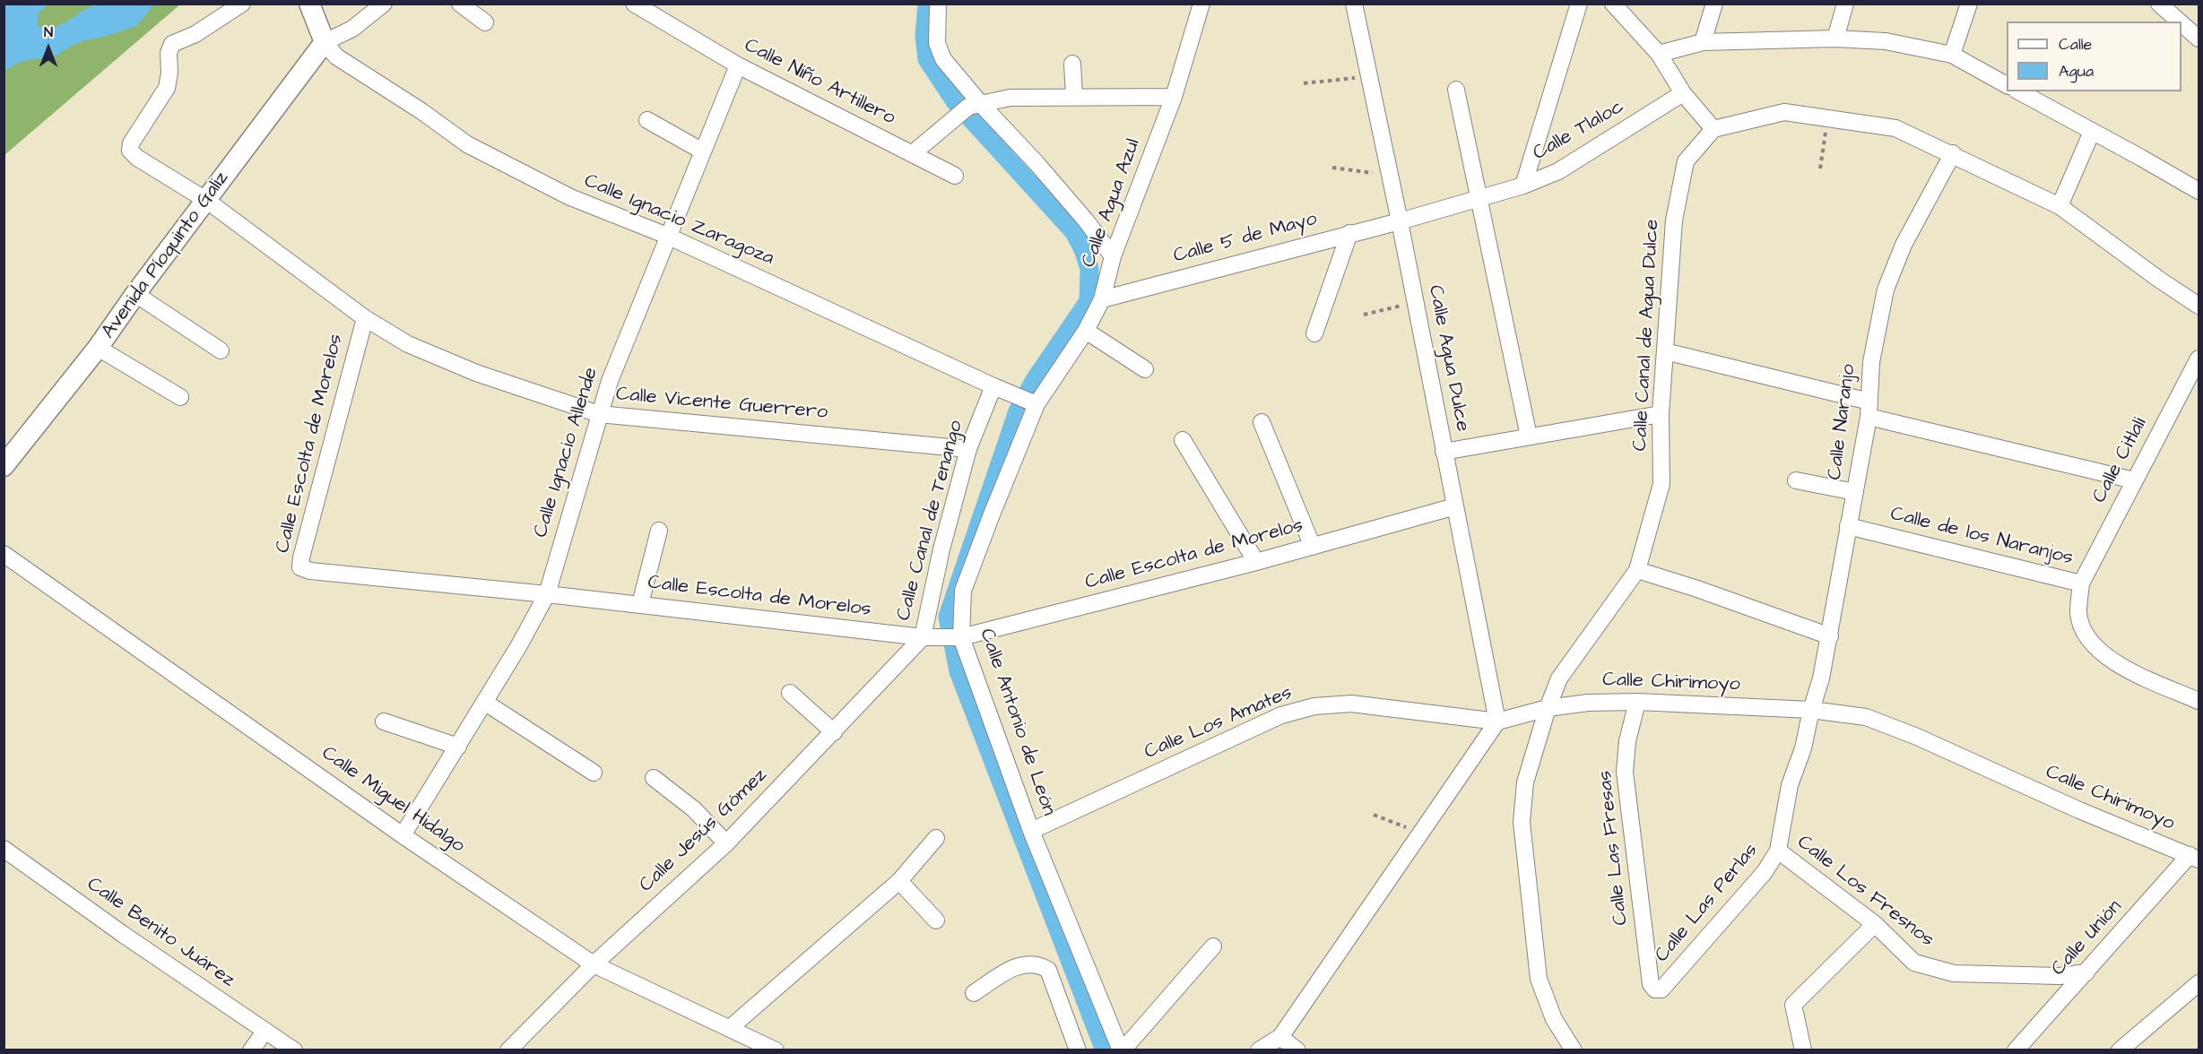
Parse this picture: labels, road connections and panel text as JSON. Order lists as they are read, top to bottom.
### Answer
{
  "streets": {
    "street": [
      "Calle Niño Artillero",
      "Calle Tlaloc",
      "Calle Agua Azul",
      "Calle Ignacio Zaragoza",
      "Calle 5 de Mayo",
      "Avenida Píoquinto Galiz",
      "Calle Canal de Agua Dulce",
      "Calle Agua Dulce",
      "Calle Vicente Guerrero",
      "Calle Naranjo",
      "Calle Escolta de Morelos",
      "Calle Ignacio Allende",
      "Calle Citlali",
      "Calle Canal de Tenango",
      "Calle de los Naranjos",
      "Calle Chirimoyo",
      "Calle Antonio de León",
      "Calle Los Amates",
      "Calle Miguel Hidalgo",
      "Calle Jesús Gómez",
      "Calle Las Fresas",
      "Calle Los Fresnos",
      "Calle Las Perlas",
      "Calle Benito Juárez",
      "Calle Unión"
    ]
  },
  "crossings": [
    ["Calle Niño Artillero", "Calle Ignacio Allende"],
    ["Calle Tlaloc", "Calle 5 de Mayo"],
    ["Calle Tlaloc", "Calle Agua Dulce"],
    ["Calle Agua Azul", "Calle Ignacio Zaragoza"],
    ["Calle Agua Azul", "Calle 5 de Mayo"],
    ["Calle Agua Azul", "Calle Antonio de León"],
    ["Calle Ignacio Zaragoza", "Avenida Píoquinto Galiz"],
    ["Calle Ignacio Zaragoza", "Calle Ignacio Allende"],
    ["Calle Ignacio Zaragoza", "Calle Canal de Tenango"],
    ["Calle Ignacio Zaragoza", "Calle Antonio de León"],
    ["Calle 5 de Mayo", "Calle Agua Dulce"],
    ["Avenida Píoquinto Galiz", "Calle Vicente Guerrero"],
    ["Calle Canal de Agua Dulce", "Calle Chirimoyo"],
    ["Calle Agua Dulce", "Calle Escolta de Morelos"],
    ["Calle Agua Dulce", "Calle Chirimoyo"],
    ["Calle Agua Dulce", "Calle Los Amates"],
    ["Calle Vicente Guerrero", "Calle Escolta de Morelos"],
    ["Calle Vicente Guerrero", "Calle Ignacio Allende"],
    ["Calle Vicente Guerrero", "Calle Canal de Tenango"],
    ["Calle Naranjo", "Calle de los Naranjos"],
    ["Calle Naranjo", "Calle Chirimoyo"],
    ["Calle Naranjo", "Calle Las Perlas"],
    ["Calle Escolta de Morelos", "Calle Ignacio Allende"],
    ["Calle Escolta de Morelos", "Calle Canal de Tenango"],
    ["Calle Escolta de Morelos", "Calle Antonio de León"],
    ["Calle Escolta de Morelos", "Calle Jesús Gómez"],
    ["Calle Ignacio Allende", "Calle Miguel Hidalgo"],
    ["Calle Citlali", "Calle de los Naranjos"],
    ["Calle Canal de Tenango", "Calle Jesús Gómez"],
    ["Calle Chirimoyo", "Calle Los Amates"],
    ["Calle Chirimoyo", "Calle Las Fresas"],
    ["Calle Chirimoyo", "Calle Las Perlas"],
    ["Calle Chirimoyo", "Calle Unión"],
    ["Calle Antonio de León", "Calle Los Amates"],
    ["Calle Miguel Hidalgo", "Calle Jesús Gómez"],
    ["Calle Las Fresas", "Calle Las Perlas"],
    ["Calle Los Fresnos", "Calle Las Perlas"],
    ["Calle Los Fresnos", "Calle Unión"]
  ],
  "legend": ["Calle", "Agua"],
  "north": "top"
}
